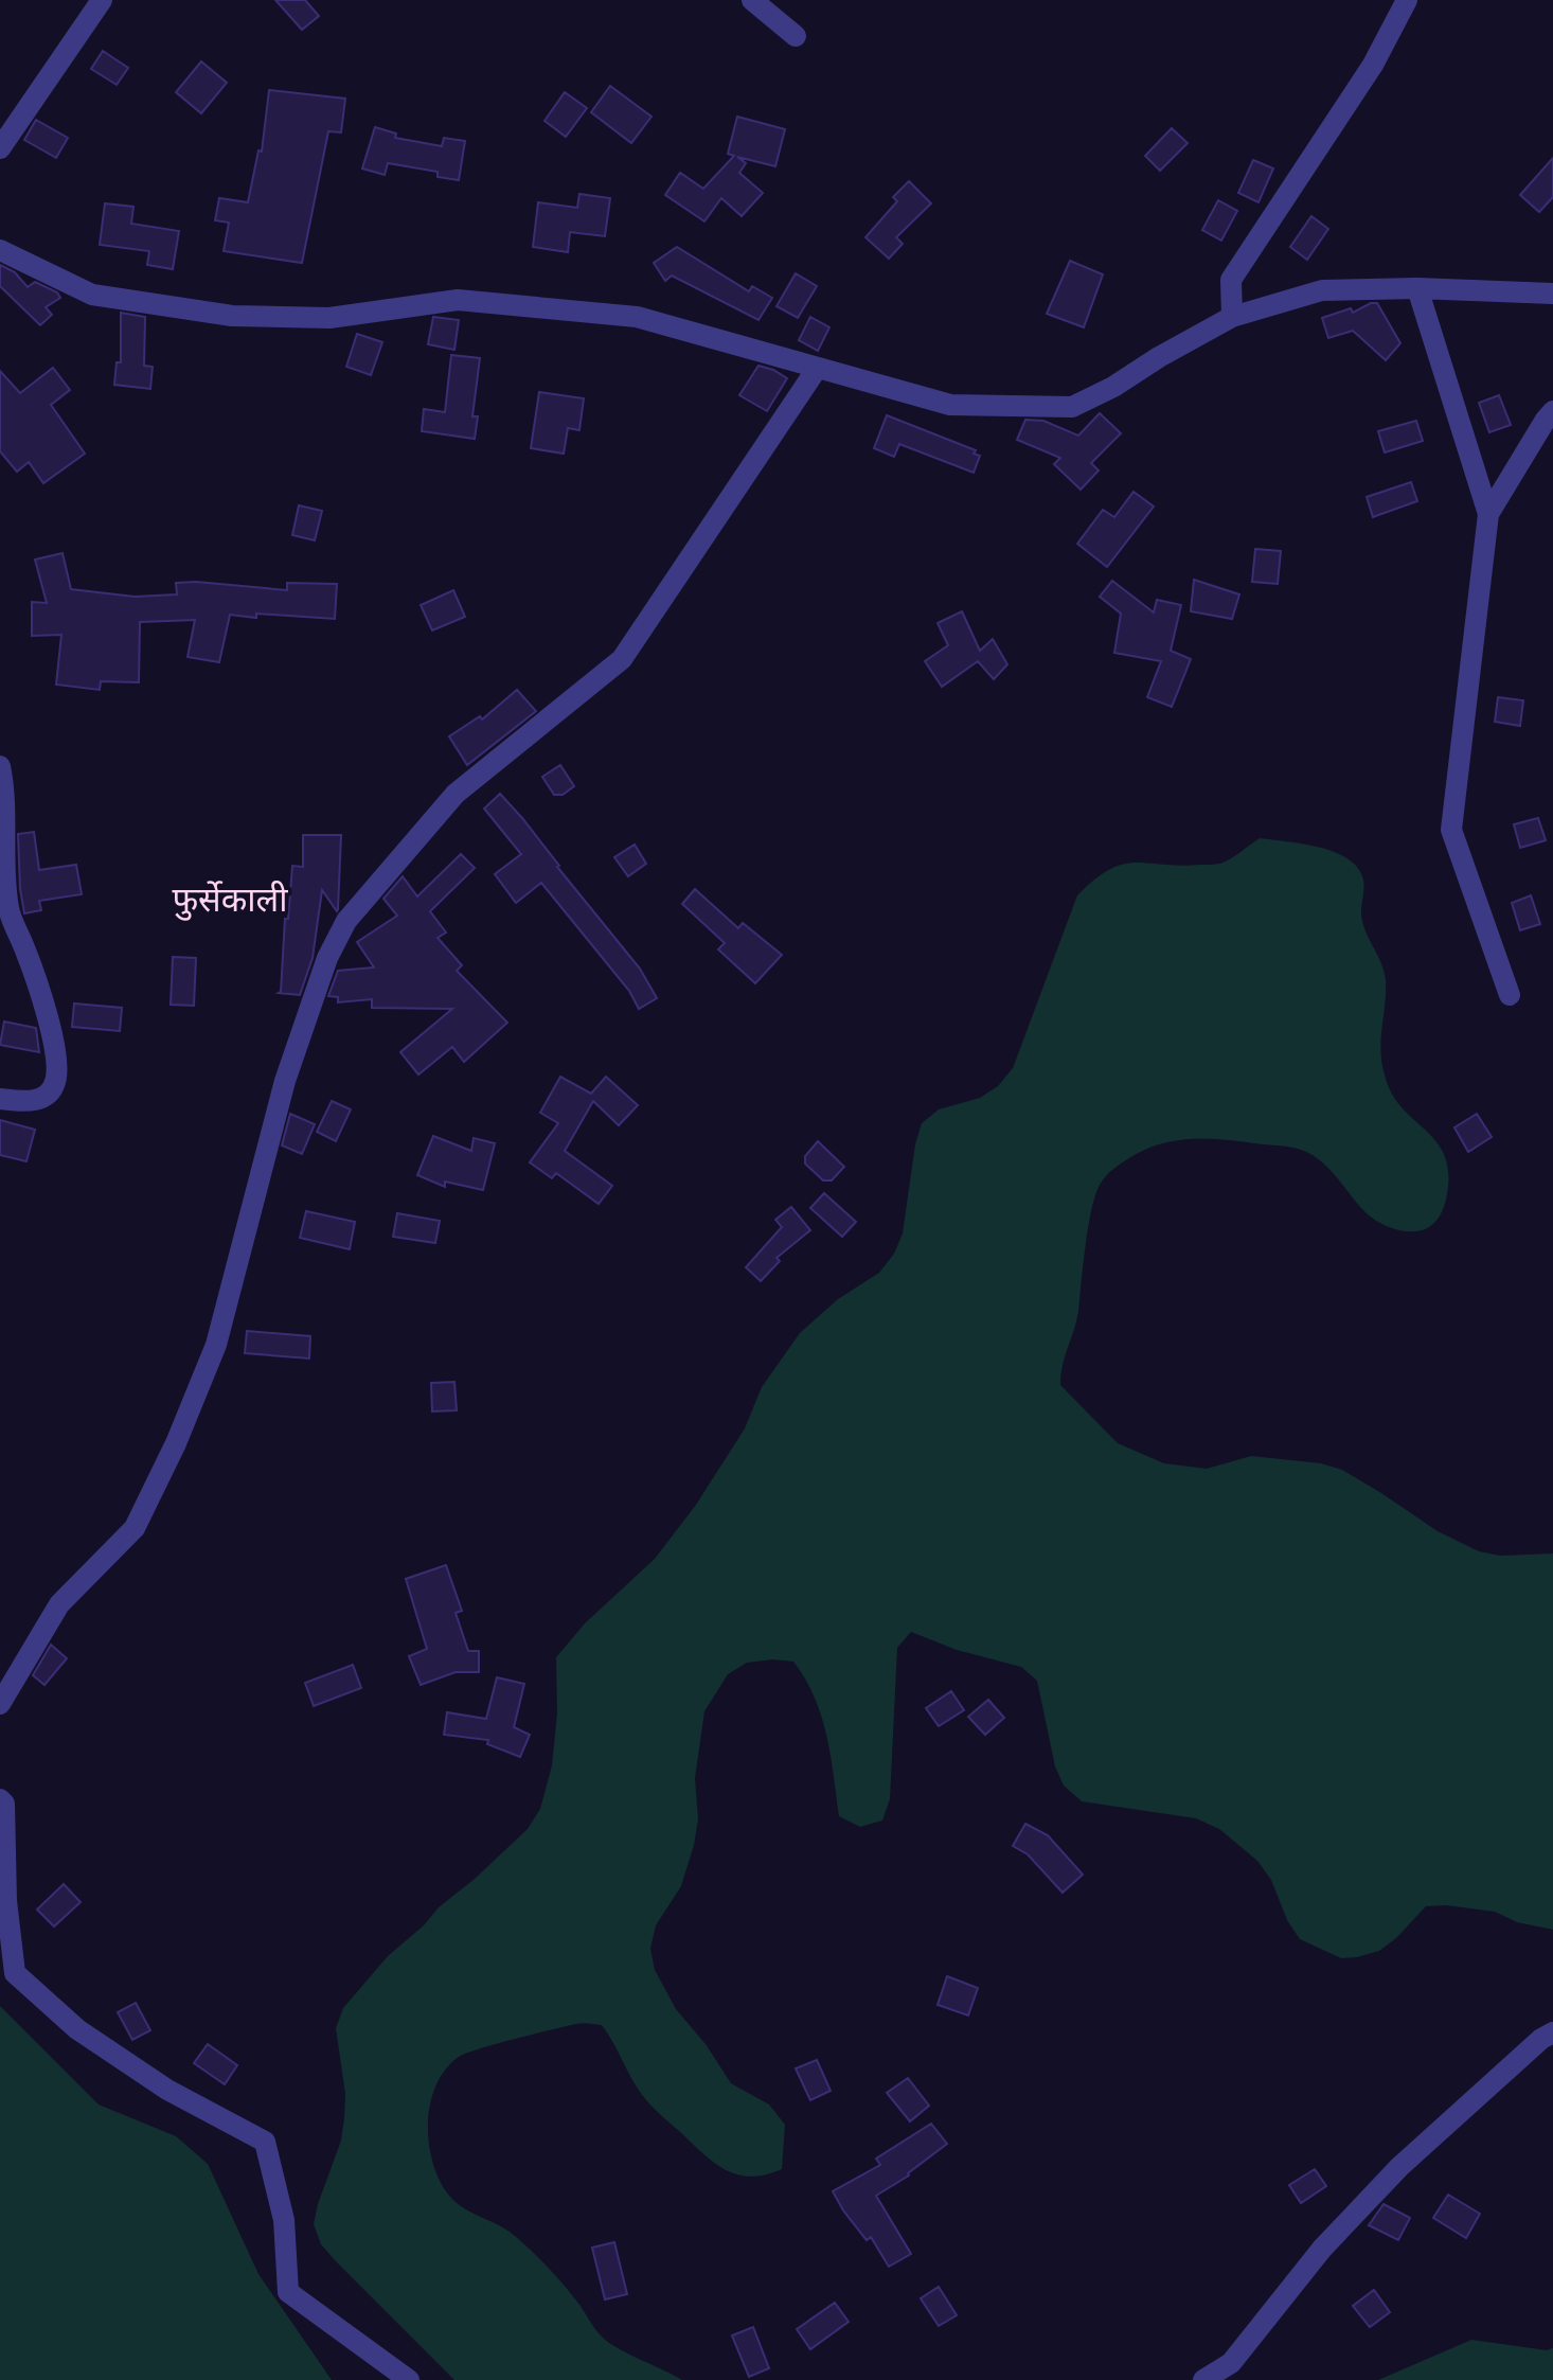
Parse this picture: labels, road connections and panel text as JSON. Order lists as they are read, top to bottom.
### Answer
{
  "districts": ["फुर्सेकाली"]
}
